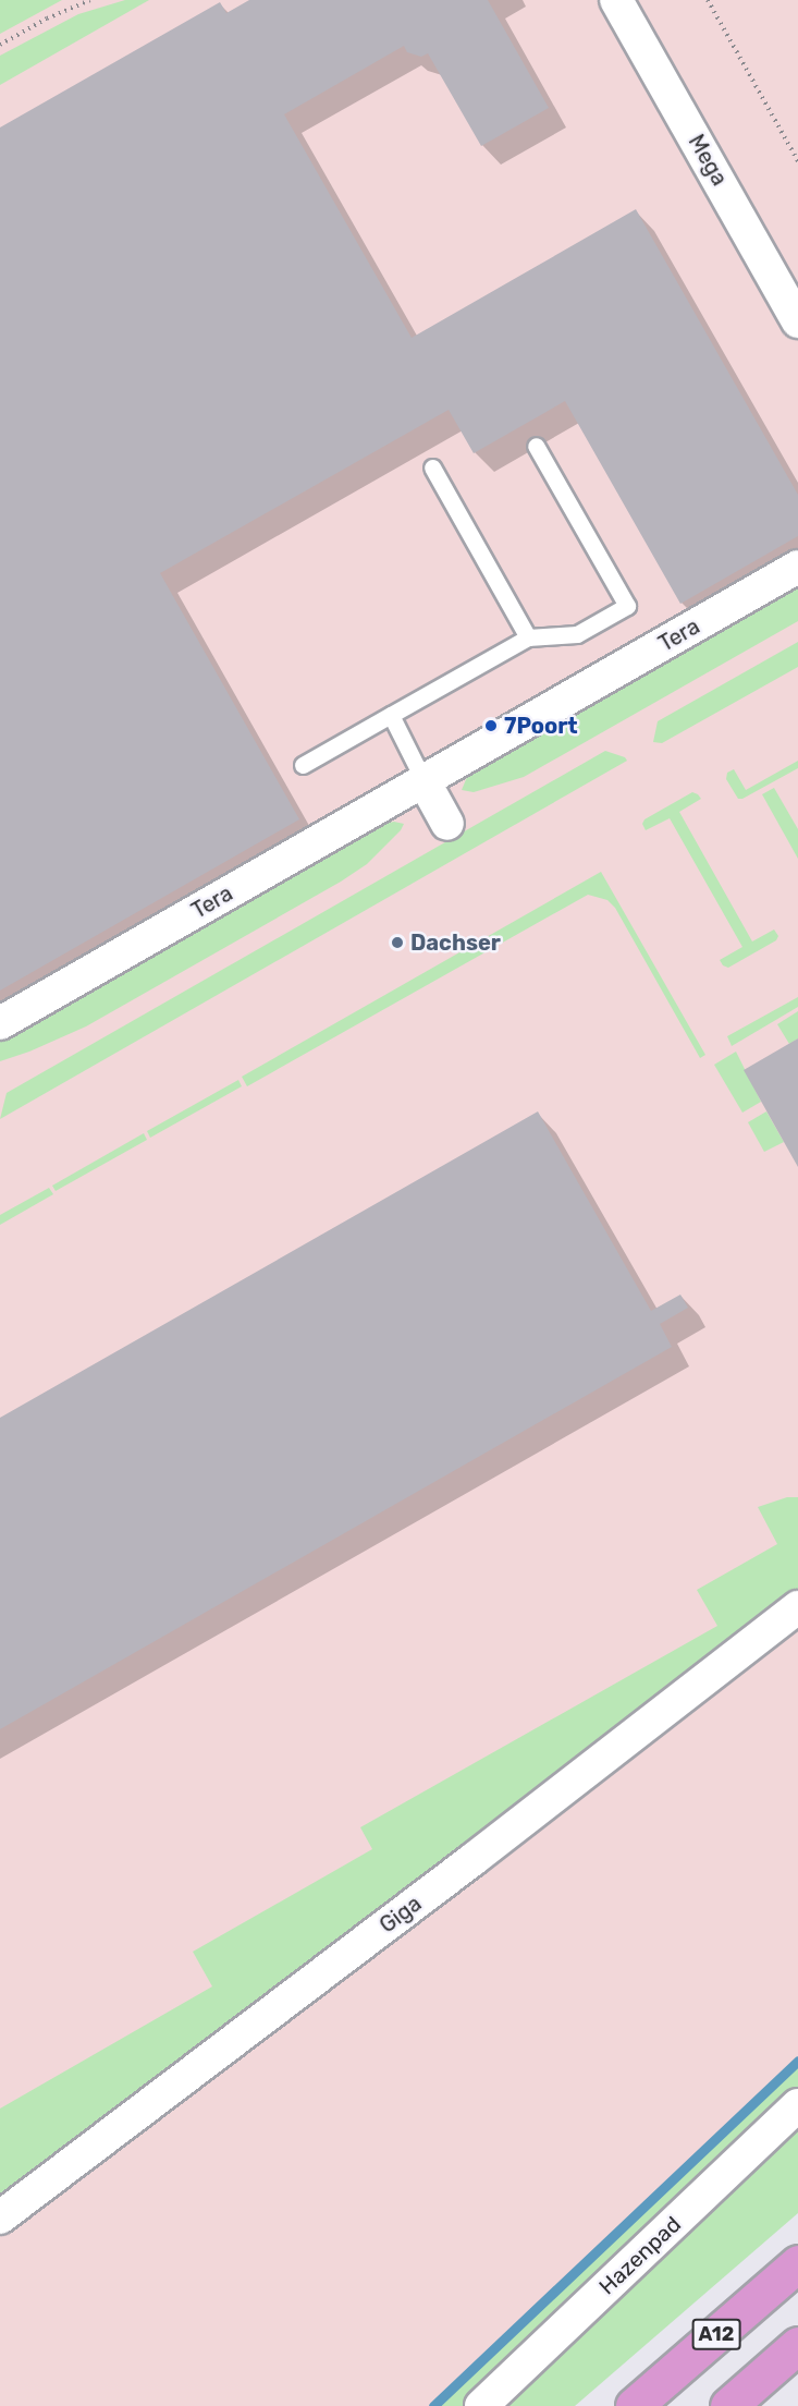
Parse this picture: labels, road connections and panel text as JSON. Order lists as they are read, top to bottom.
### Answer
{
  "streets": {
    "highway": ["A12"],
    "street": [
      "Mega",
      "Tera",
      "Giga",
      "Hazenpad"
    ]
  },
  "places": ["7Poort", "Dachser"]
}
